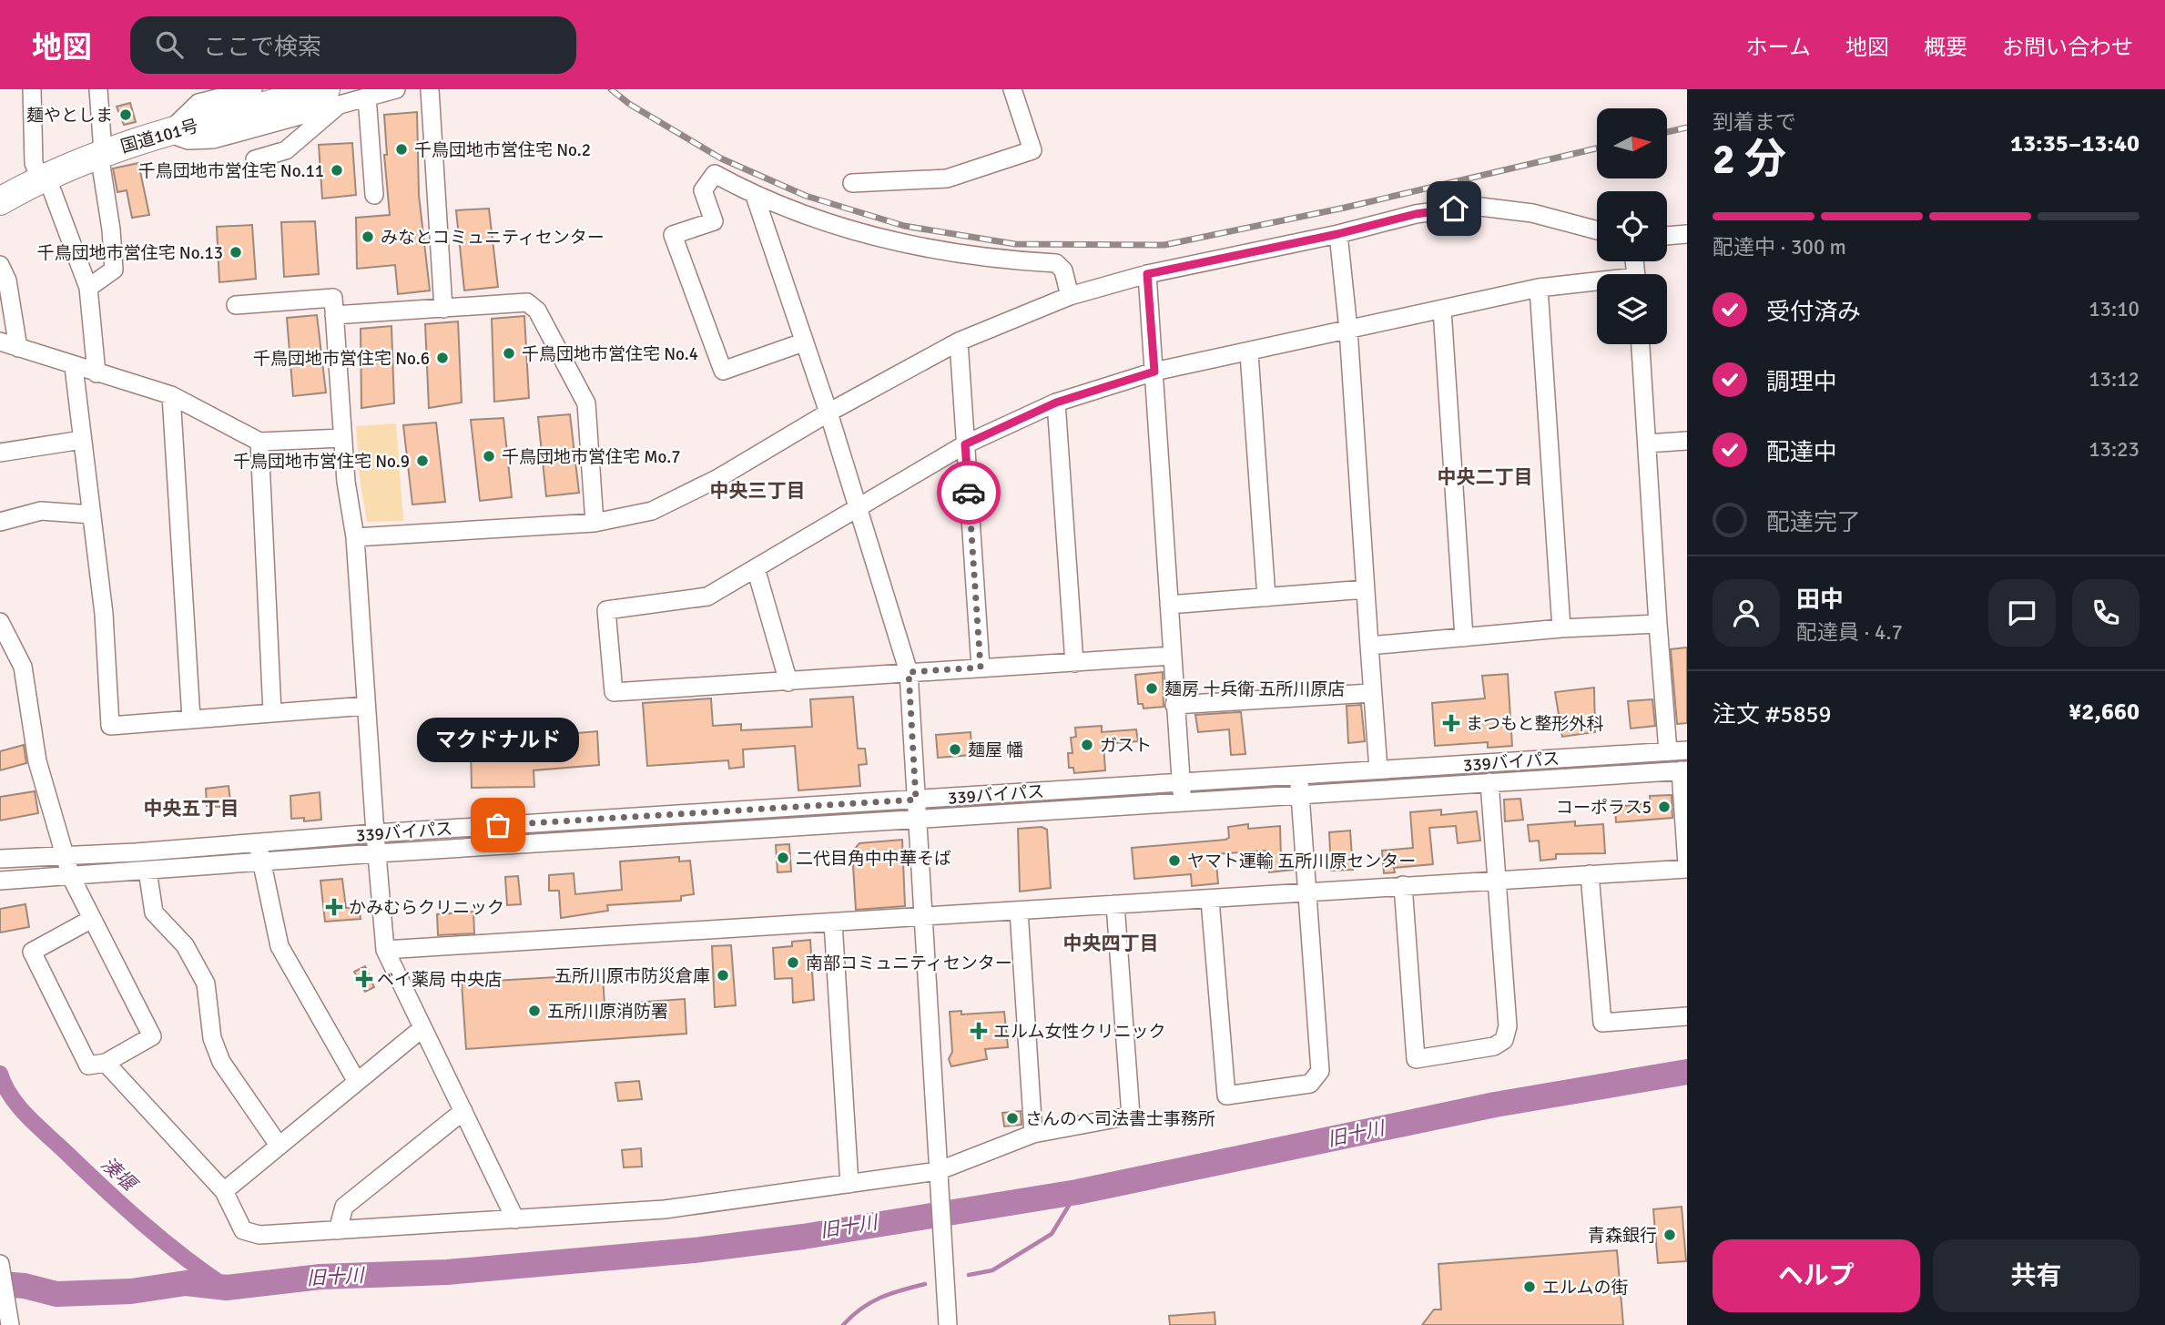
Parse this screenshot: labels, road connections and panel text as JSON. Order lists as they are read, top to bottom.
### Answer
{
  "streets": {
    "highway": ["国道101号"],
    "street": ["339バイパス"]
  },
  "districts": [
    "中央二丁目",
    "中央三丁目",
    "中央五丁目",
    "中央四丁目"
  ],
  "water": ["旧十川", "湊堰"],
  "places": {
    "other": [
      "麺やとしま",
      "千鳥団地市営住宅 No.2",
      "千鳥団地市営住宅 No.11",
      "みなとコミュニティセンター",
      "千鳥団地市営住宅 No.13",
      "千鳥団地市営住宅 No.4",
      "千鳥団地市営住宅 No.6",
      "千鳥団地市営住宅 Mo.7",
      "千鳥団地市営住宅 No.9",
      "麺房 十兵衛 五所川原店",
      "ガスト",
      "麺屋 幡",
      "コーポラス5",
      "マクドナルド",
      "二代目角中中華そば",
      "ヤマト運輸 五所川原センター",
      "南部コミュニティセンター",
      "五所川原市防災倉庫",
      "五所川原消防署",
      "さんのへ司法書士事務所",
      "青森銀行",
      "エルムの街"
    ],
    "health": [
      "まつもと整形外科",
      "かみむらクリニック",
      "ベイ薬局 中央店",
      "エルム女性クリニック"
    ]
  },
  "north": "right",
  "page": {
    "header": "地図",
    "search": "ここで検索",
    "nav": [
      "ホーム",
      "地図",
      "概要",
      "お問い合わせ"
    ],
    "heading": ["2 分", "到着まで", "13:35–13:40"],
    "panel": [
      "田中",
      "配達員 · 4.7",
      "注文 #5859",
      "¥2,660"
    ],
    "bar": "配達中 · 300 m",
    "list": [
      ["受付済み", "13:10"],
      ["調理中", "13:12"],
      ["配達中", "13:23"],
      "配達完了"
    ],
    "bubble": "マクドナルド",
    "buttons": ["ヘルプ", "共有"]
  }
}
